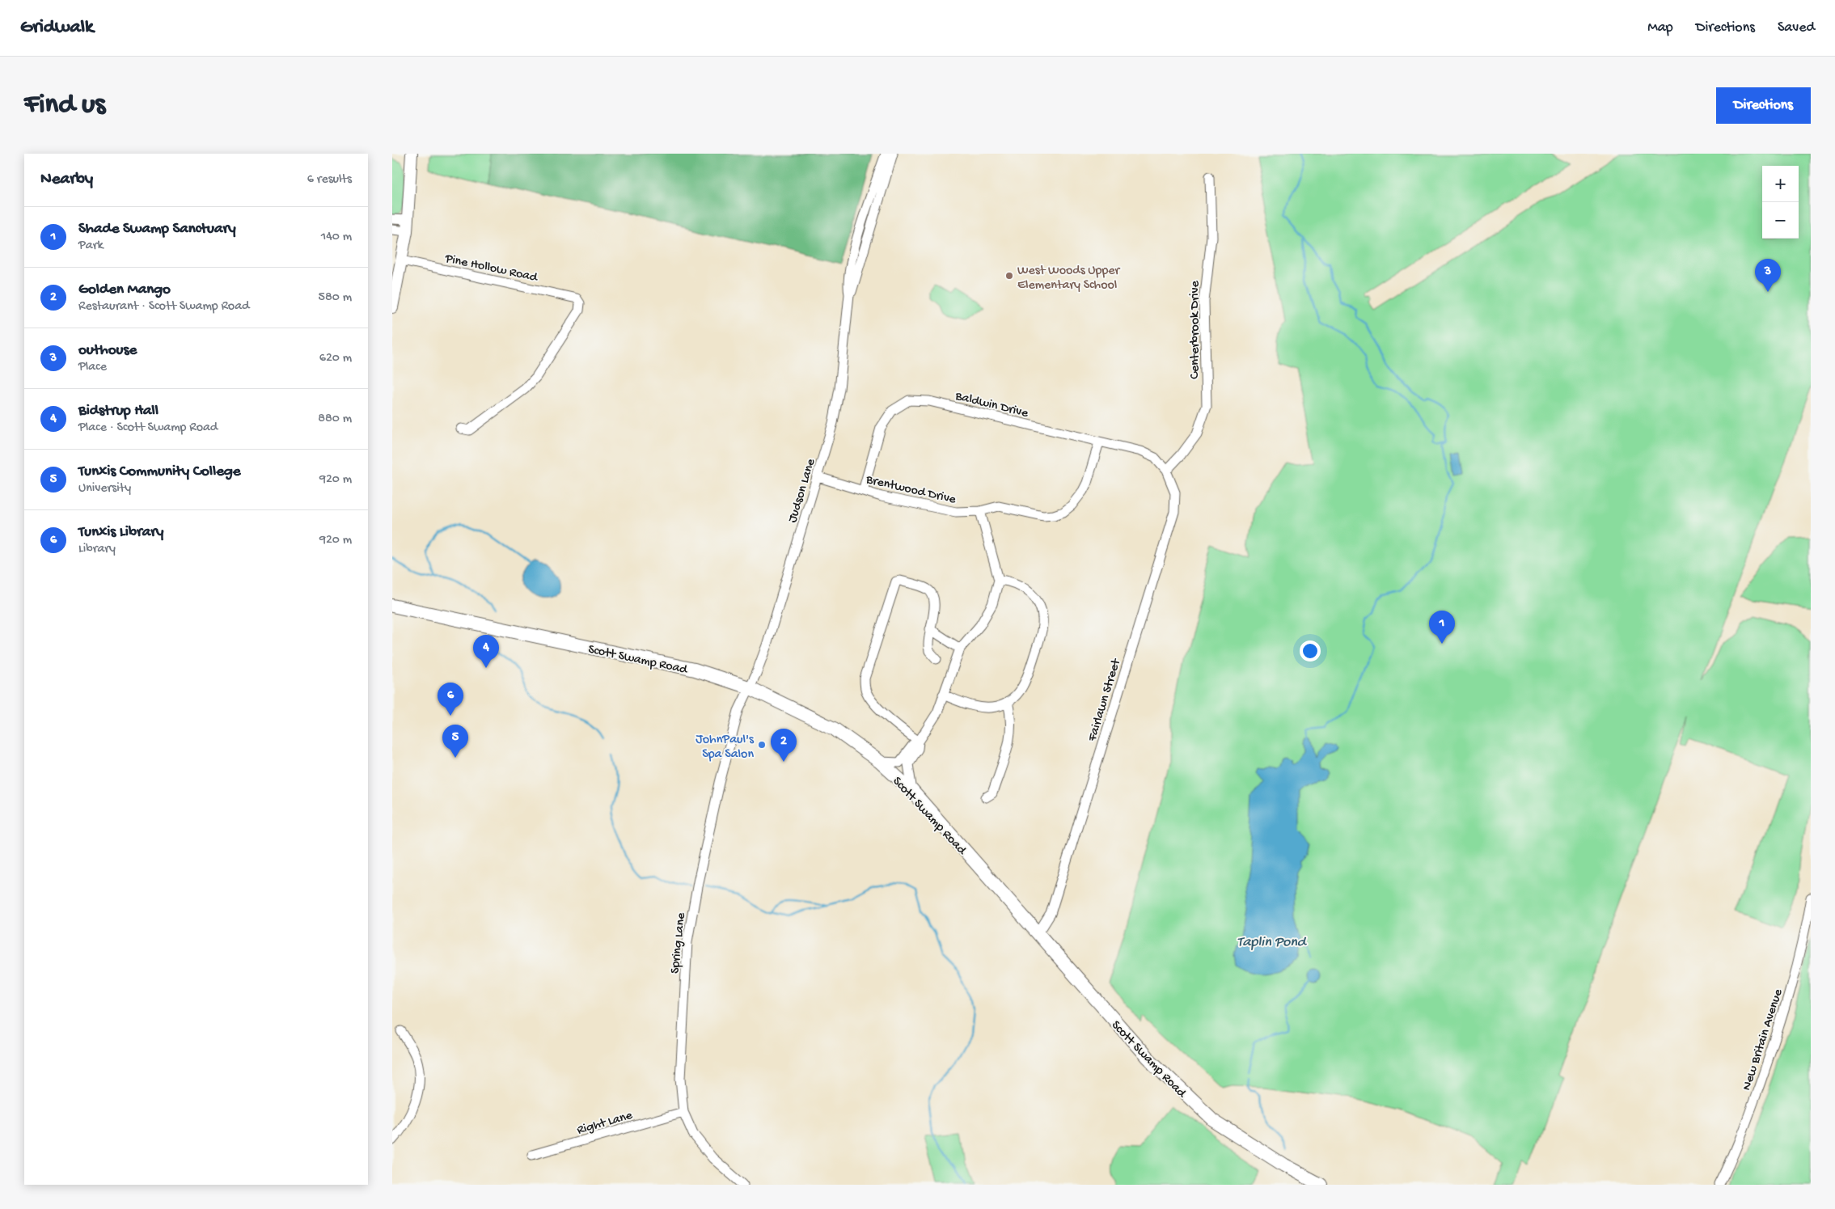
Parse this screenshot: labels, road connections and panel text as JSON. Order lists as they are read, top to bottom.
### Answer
{
  "streets": {
    "highway": ["Scott Swamp Road"],
    "street": [
      "Pine Hollow Road",
      "Centerbrook Drive",
      "Baldwin Drive",
      "Brentwood Drive",
      "Judson Lane",
      "Fairlawn Street",
      "Spring Lane",
      "New Britain Avenue",
      "Right Lane"
    ]
  },
  "crossings": [
    ["Centerbrook Drive", "Baldwin Drive"],
    ["Centerbrook Drive", "Fairlawn Street"],
    ["Baldwin Drive", "Brentwood Drive"],
    ["Baldwin Drive", "Fairlawn Street"],
    ["Brentwood Drive", "Judson Lane"],
    ["Judson Lane", "Scott Swamp Road"],
    ["Judson Lane", "Spring Lane"],
    ["Scott Swamp Road", "Fairlawn Street"],
    ["Scott Swamp Road", "Spring Lane"],
    ["Spring Lane", "Right Lane"]
  ],
  "water": ["Taplin Pond"],
  "places": ["West Woods Upper Elementary School", "JohnPaul's Spa Salon"],
  "page": {
    "header": "Gridwalk",
    "nav": ["Map", "Directions", "Saved"],
    "buttons": "Directions",
    "title": "Find us",
    "heading": ["Nearby", "6 results"],
    "map_buttons": ["+", "−"],
    "list": [
      {
        "mark": "1",
        "name": "Shade Swamp Sanctuary",
        "note": "Park",
        "value": "140 m"
      },
      {
        "mark": "2",
        "name": "Golden Mango",
        "note": "Restaurant · Scott Swamp Road",
        "value": "580 m"
      },
      {
        "mark": "3",
        "name": "outhouse",
        "note": "Place",
        "value": "620 m"
      },
      {
        "mark": "4",
        "name": "Bidstrup Hall",
        "note": "Place · Scott Swamp Road",
        "value": "880 m"
      },
      {
        "mark": "5",
        "name": "Tunxis Community College",
        "note": "University",
        "value": "920 m"
      },
      {
        "mark": "6",
        "name": "Tunxis Library",
        "note": "Library",
        "value": "920 m"
      }
    ],
    "pins": [
      "3",
      "1",
      "4",
      "6",
      "5",
      "2"
    ]
  }
}
